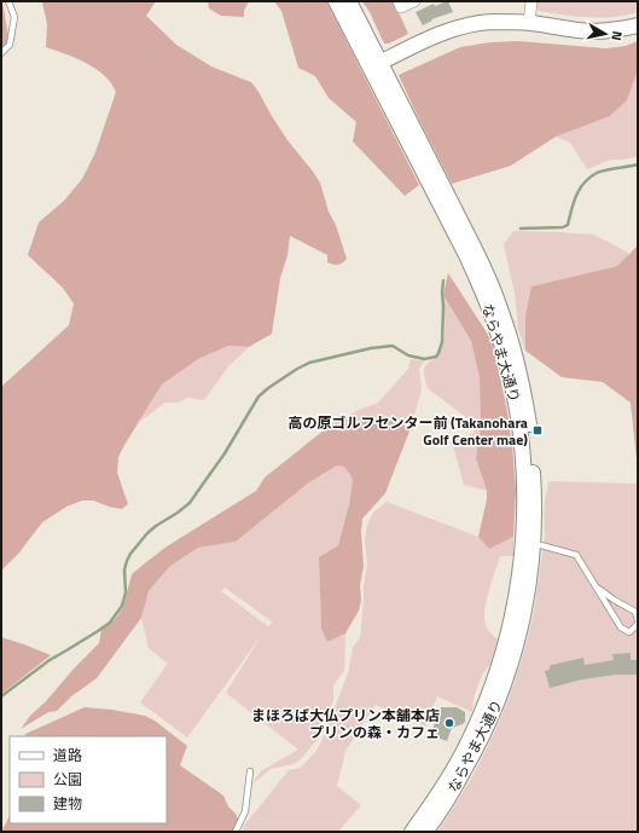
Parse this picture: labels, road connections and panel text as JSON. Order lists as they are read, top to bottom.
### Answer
{
  "streets": {
    "street": ["ならやま大通り"]
  },
  "places": {
    "transit": ["高の原ゴルフセンター前 (Takanohara Golf Center mae)"],
    "other": ["まほろば大仏プリン本舗本店 プリンの森・カフェ"]
  },
  "legend": ["道路", "公園", "建物"],
  "north": "right"
}
